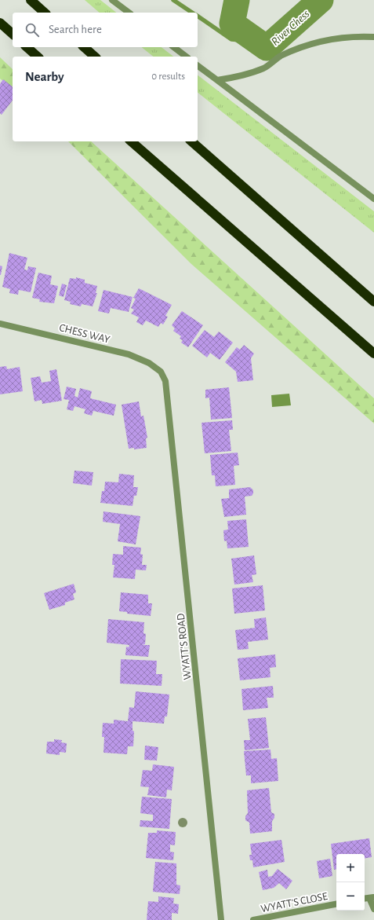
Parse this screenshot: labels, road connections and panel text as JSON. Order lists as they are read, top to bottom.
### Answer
{
  "streets": {
    "street": ["CHESS WAY", "WYATT'S ROAD", "WYATT'S CLOSE"]
  },
  "crossings": [
    ["CHESS WAY", "WYATT'S ROAD"]
  ],
  "water": ["River Chess"],
  "page": {
    "search": "Search here",
    "heading": ["Nearby", "0 results"],
    "map_buttons": ["+", "−"]
  }
}
